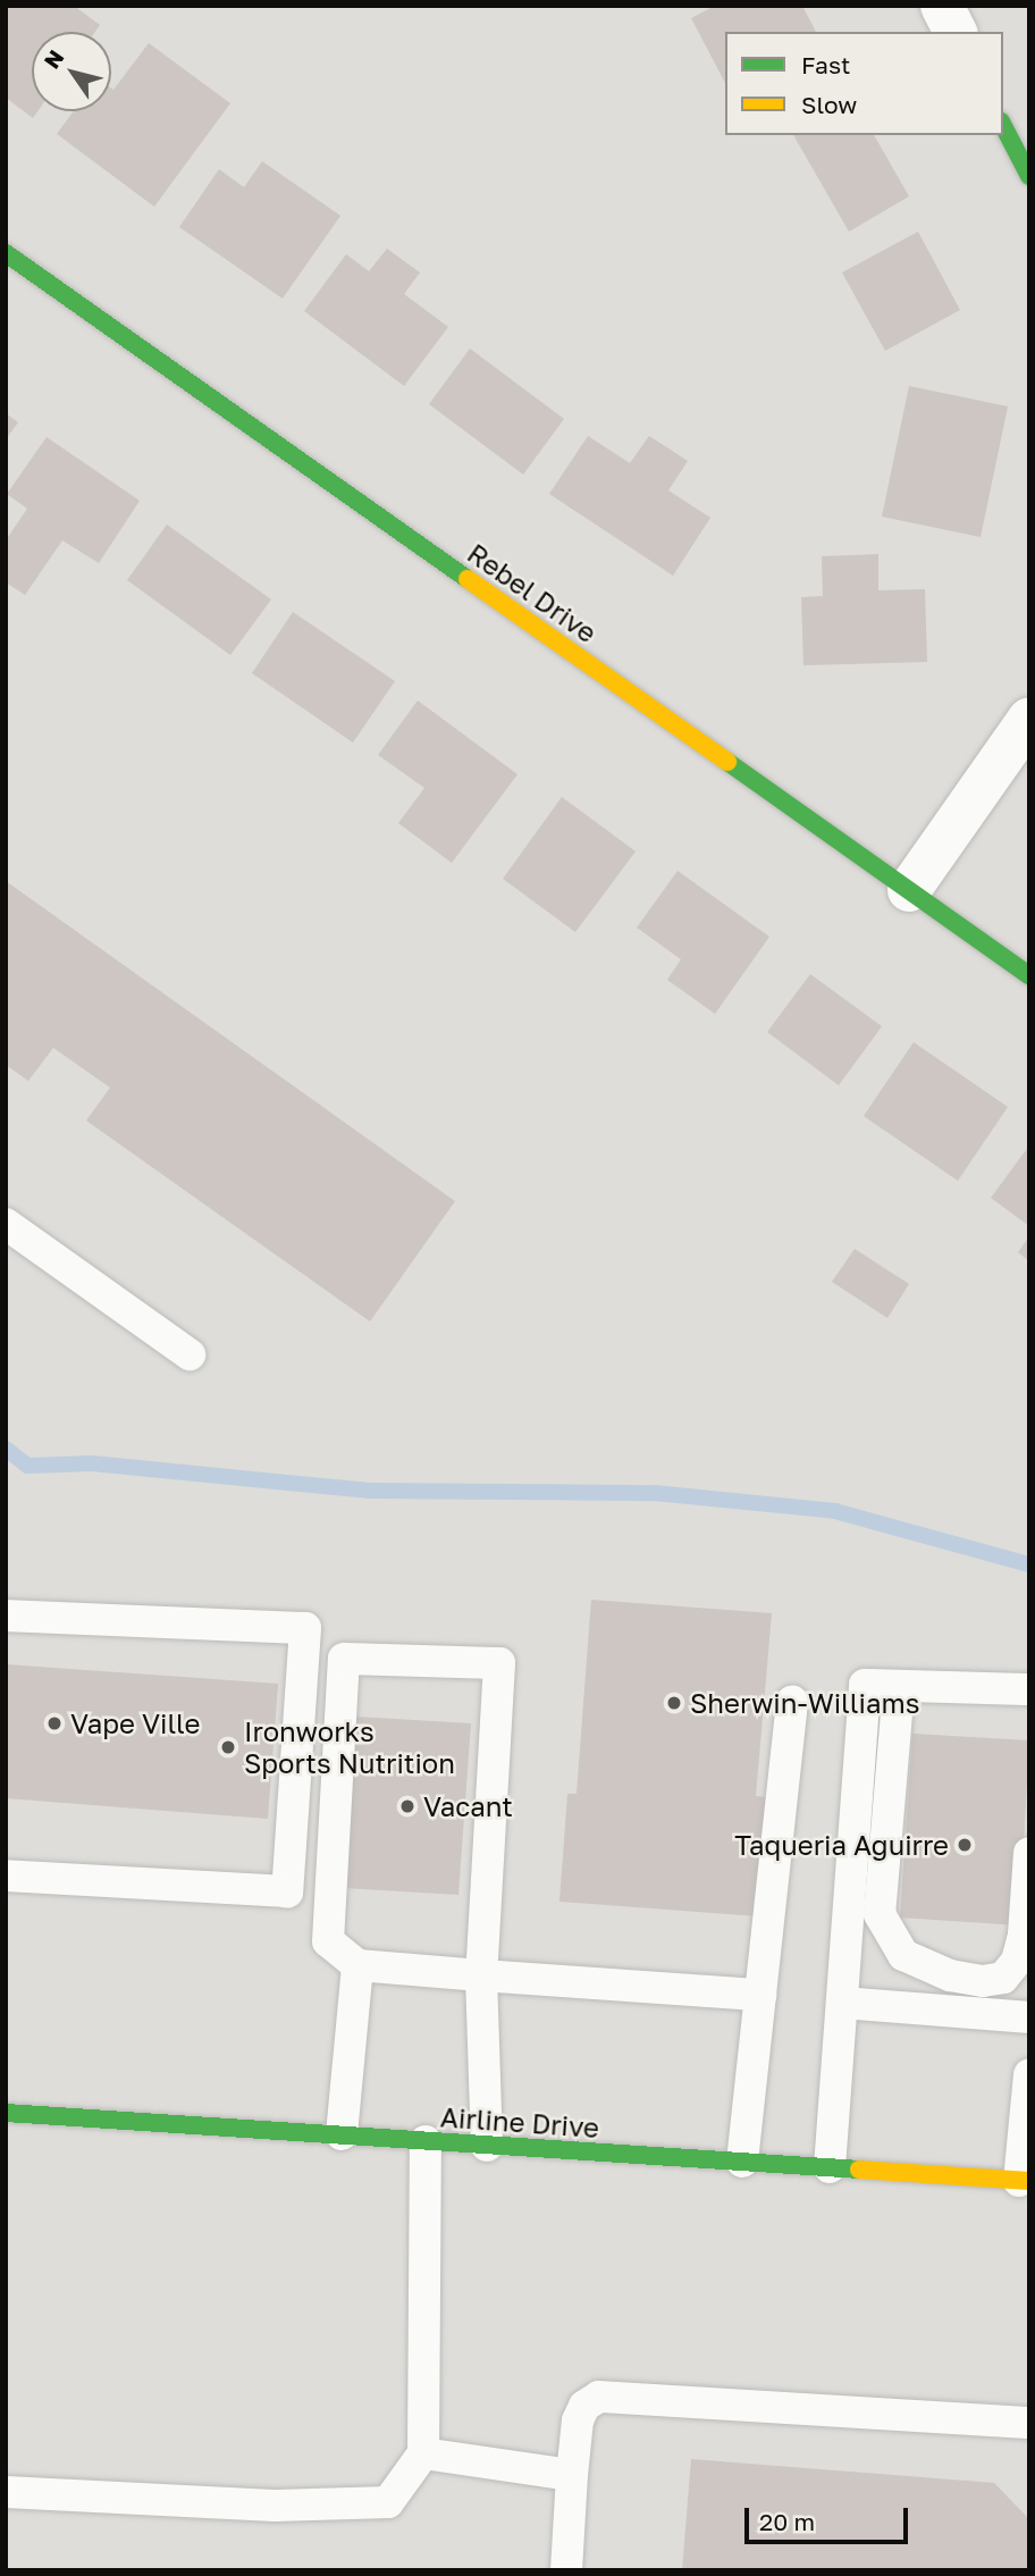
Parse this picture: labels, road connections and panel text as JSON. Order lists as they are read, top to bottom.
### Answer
{
  "streets": {
    "street": ["Rebel Drive", "Airline Drive"]
  },
  "places": [
    "Sherwin-Williams",
    "Vape Ville",
    "Ironworks Sports Nutrition",
    "Vacant",
    "Taqueria Aguirre"
  ],
  "legend": ["Fast", "Slow"],
  "scale_bar": "20 m",
  "north": "top left"
}
